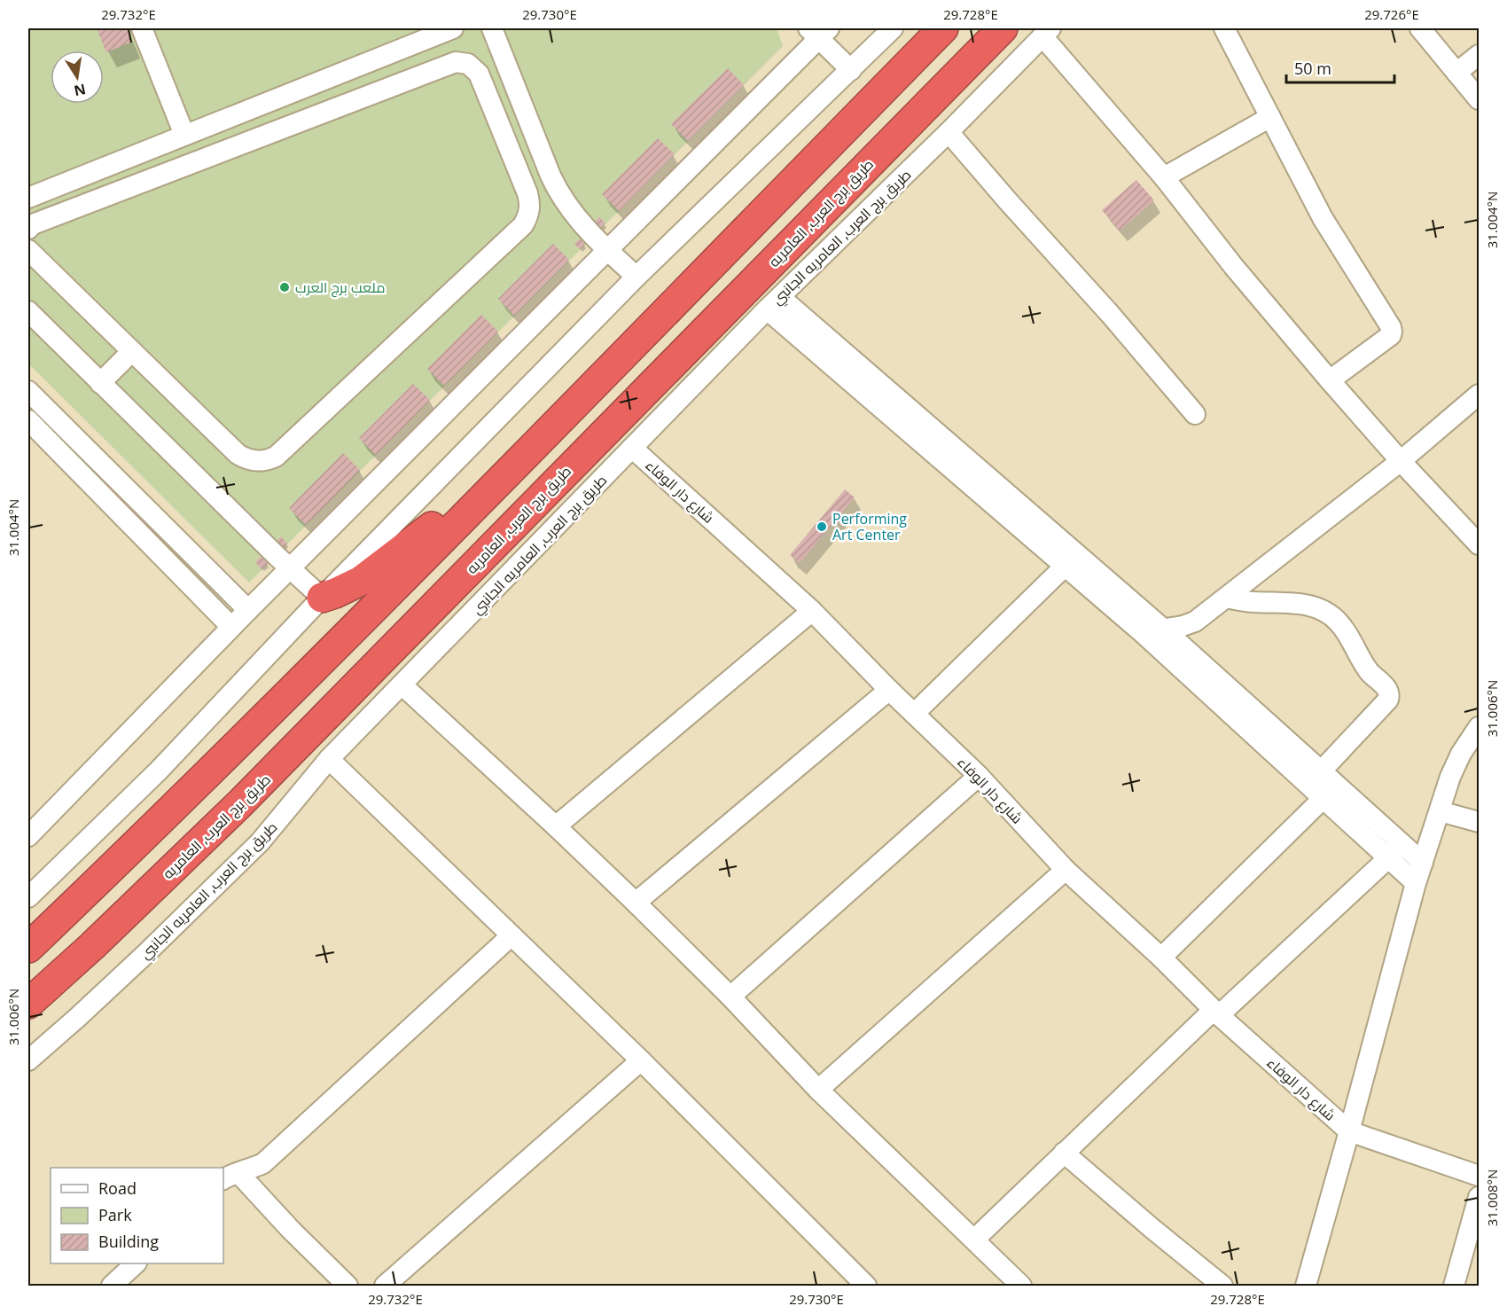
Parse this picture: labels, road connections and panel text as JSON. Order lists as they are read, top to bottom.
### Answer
{
  "streets": {
    "highway": ["طريق برج العرب, العامريه"],
    "street": ["طريق برج العرب, العامريه الجانبي", "شارع دار الوفاء"]
  },
  "crossings": [
    ["طريق برج العرب, العامريه الجانبي", "شارع دار الوفاء"]
  ],
  "places": ["ملعب برج العرب", "Performing Art Center"],
  "legend": ["Road", "Park", "Building"],
  "scale_bar": "50 m",
  "north": "bottom",
  "coordinates": [
    "29.732°E",
    "29.730°E",
    "29.728°E",
    "29.726°E",
    "31.004°N",
    "31.006°N",
    "31.008°N"
  ]
}
